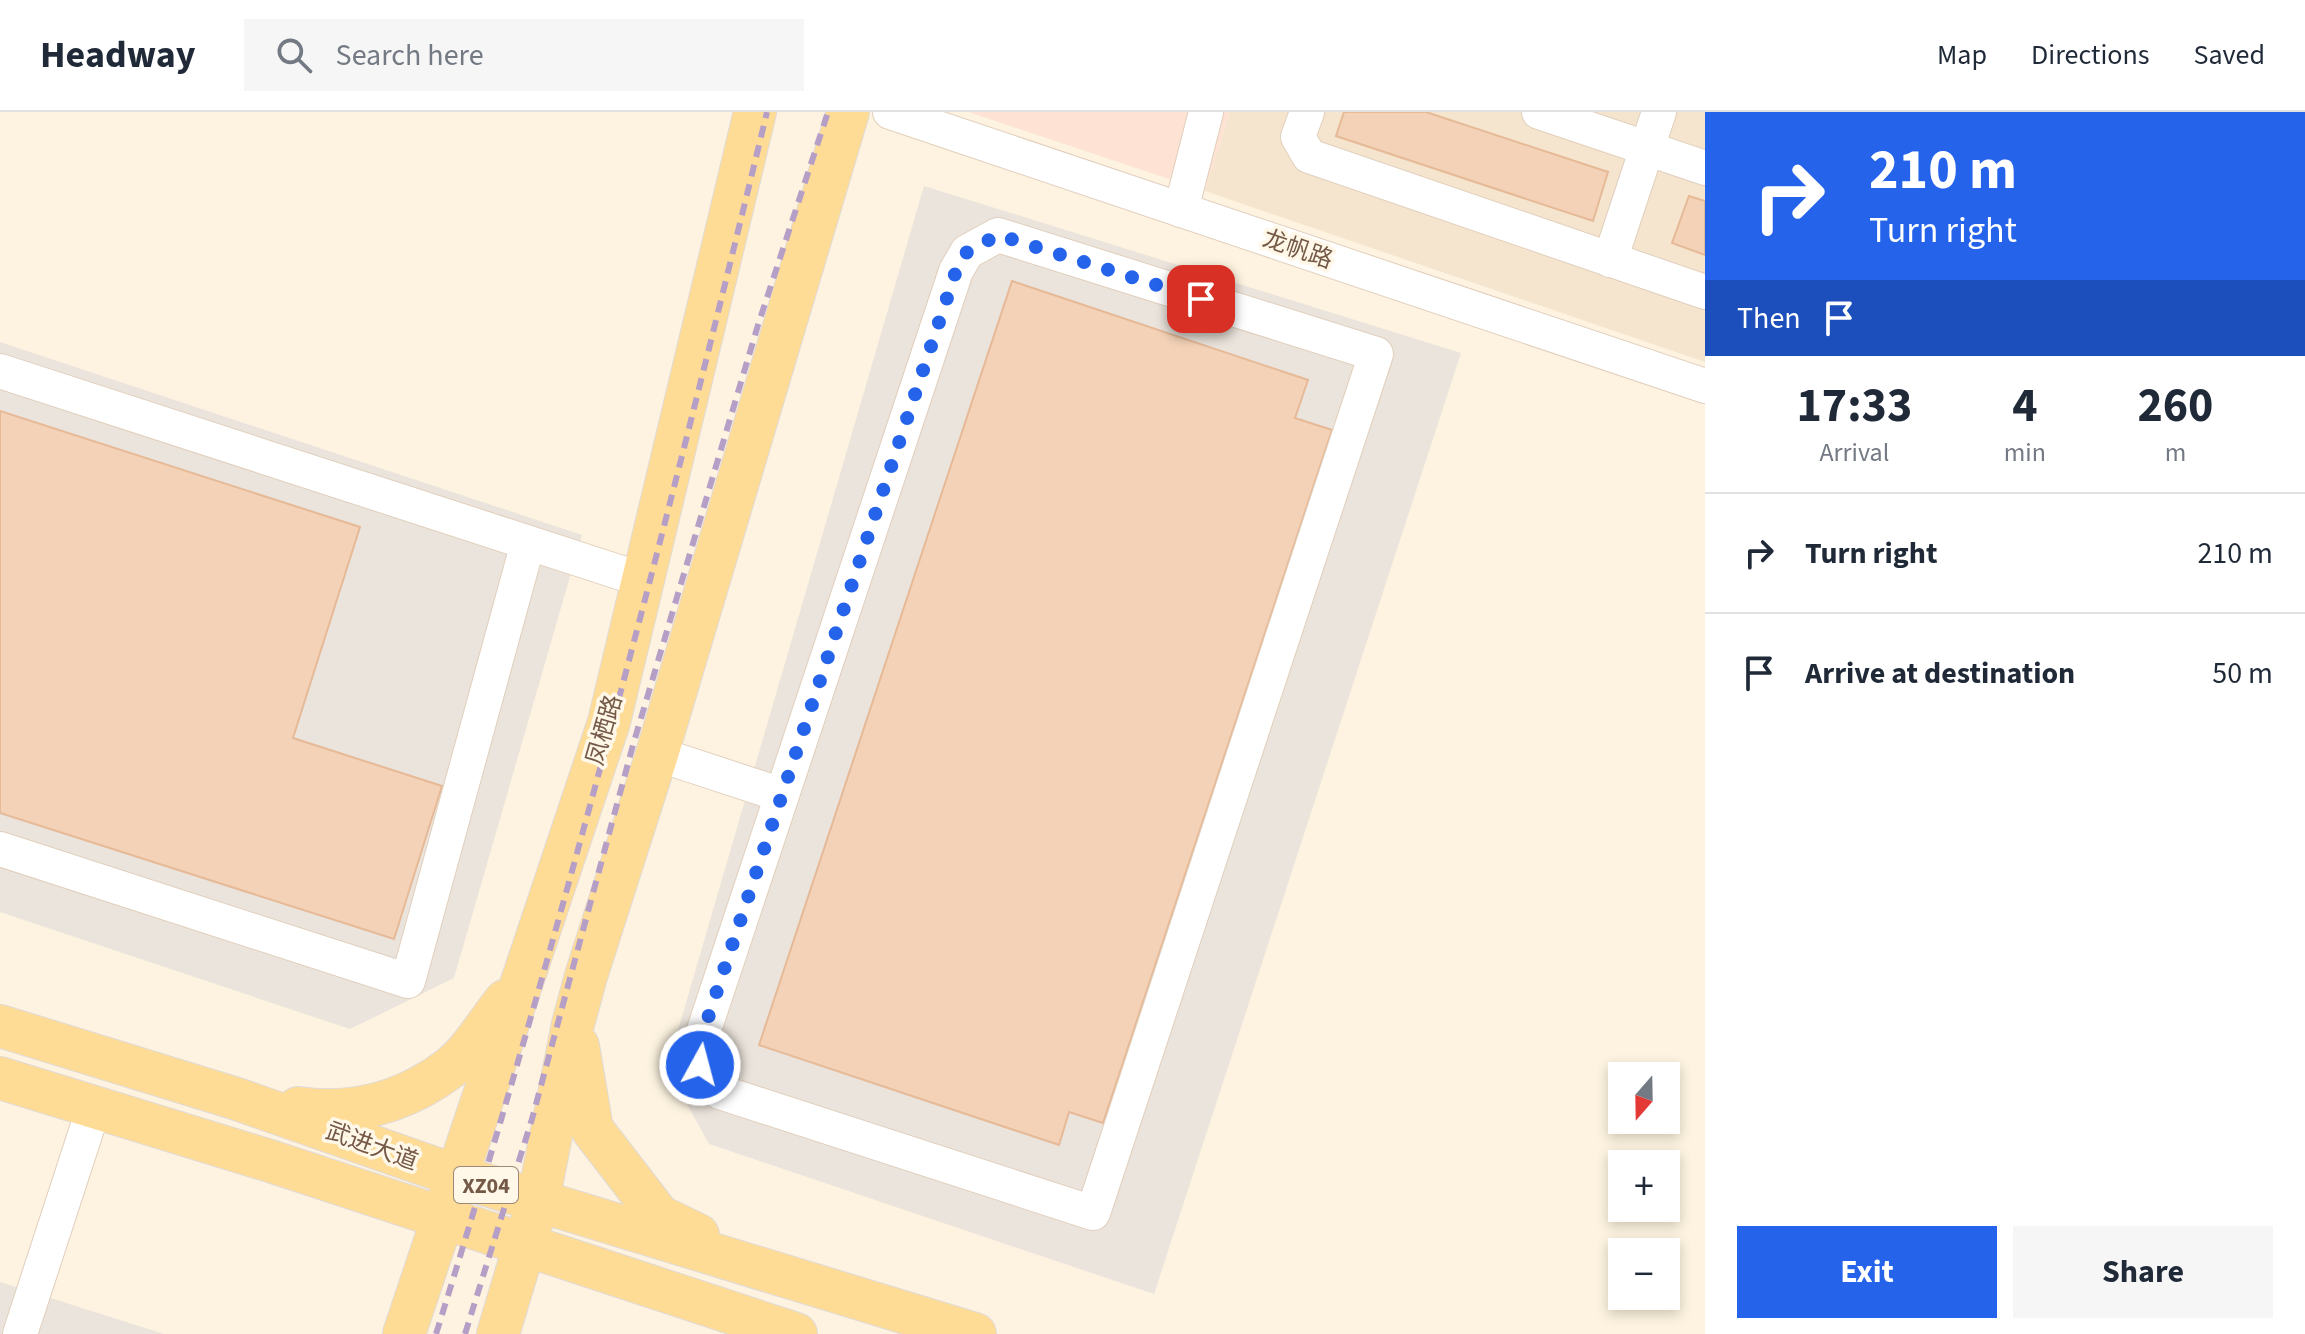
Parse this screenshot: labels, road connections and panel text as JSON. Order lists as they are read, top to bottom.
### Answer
{
  "streets": {
    "main road": ["凤栖路", "武进大道", "XZ04"],
    "street": ["龙帆路"]
  },
  "crossings": [
    ["凤栖路", "武进大道"]
  ],
  "north": "bottom",
  "page": {
    "header": "Headway",
    "search": "Search here",
    "nav": ["Map", "Directions", "Saved"],
    "turn": ["210 m", "Turn right"],
    "then": "Then",
    "eta": [
      "17:33",
      "Arrival",
      "4",
      "min",
      "260",
      "m"
    ],
    "list": [
      {
        "name": "Turn right",
        "value": "210 m"
      },
      {
        "name": "Arrive at destination",
        "value": "50 m"
      }
    ],
    "map_buttons": ["+", "−"],
    "buttons": ["Exit", "Share"]
  }
}
